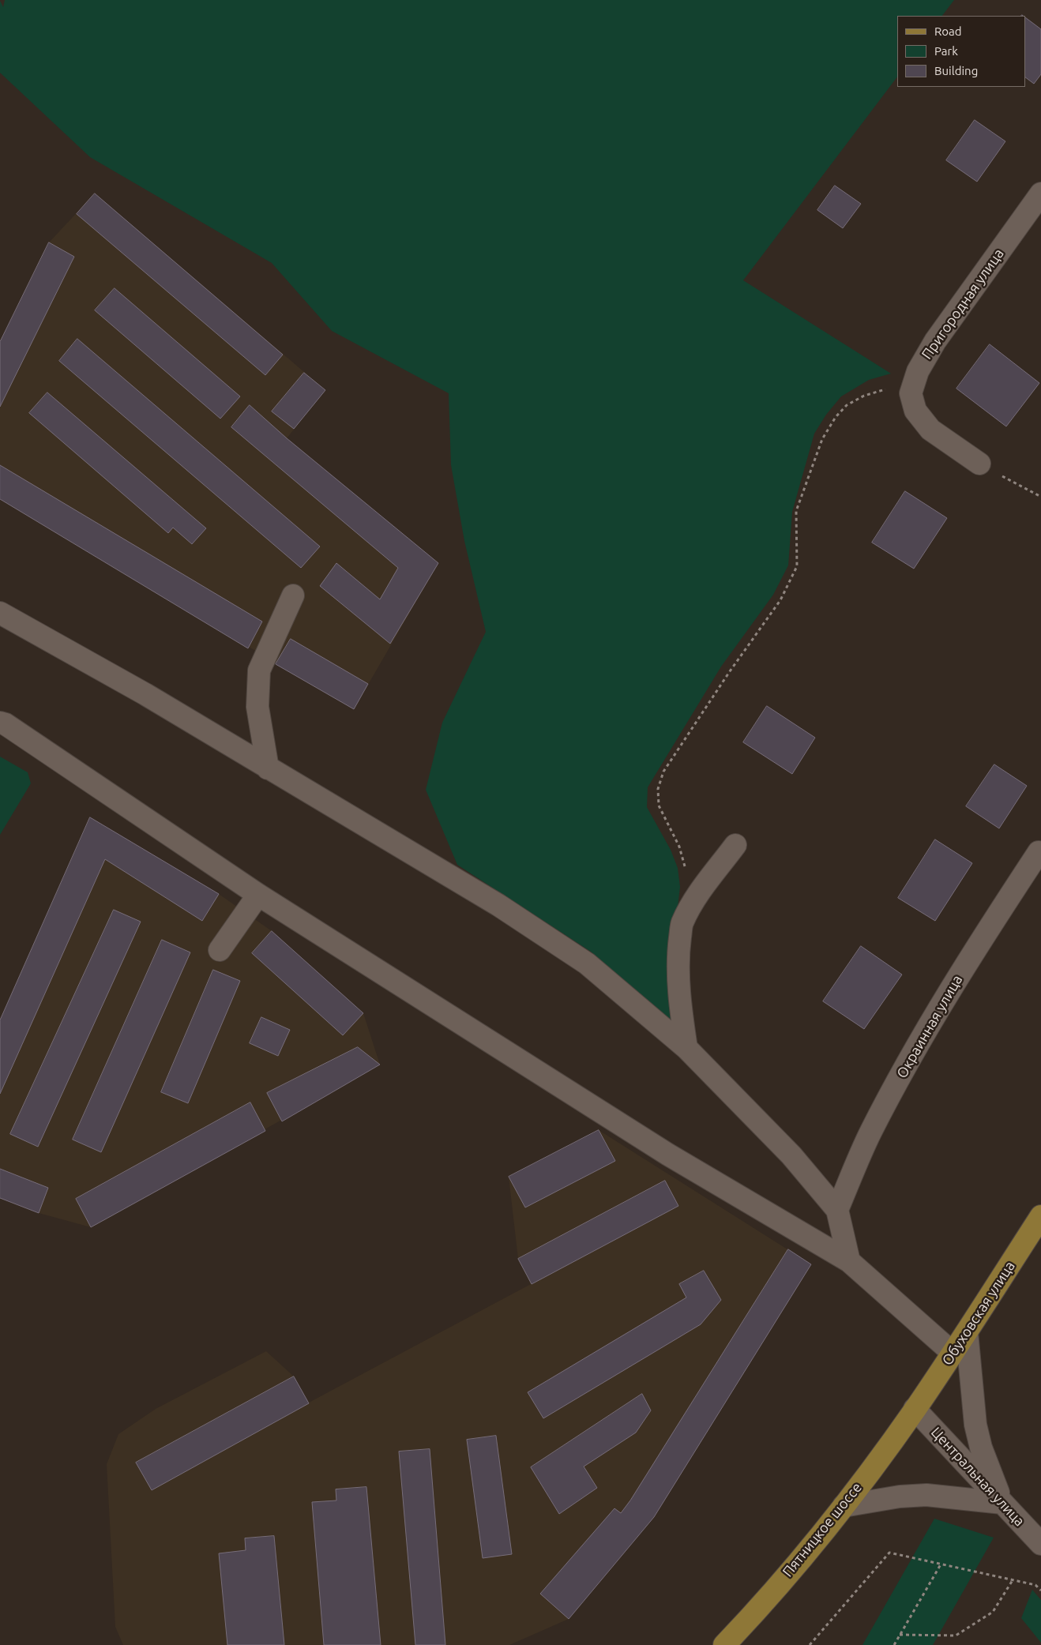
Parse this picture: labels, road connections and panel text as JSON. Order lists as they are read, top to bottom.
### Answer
{
  "streets": {
    "main road": ["Обуховская улица", "Пятницкое шоссе"],
    "street": ["Пригородная улица", "Окраинная улица", "Центральная улица"]
  },
  "crossings": [
    ["Обуховская улица", "Центральная улица"],
    ["Обуховская улица", "Пятницкое шоссе"],
    ["Центральная улица", "Пятницкое шоссе"]
  ],
  "legend": ["Road", "Park", "Building"]
}
